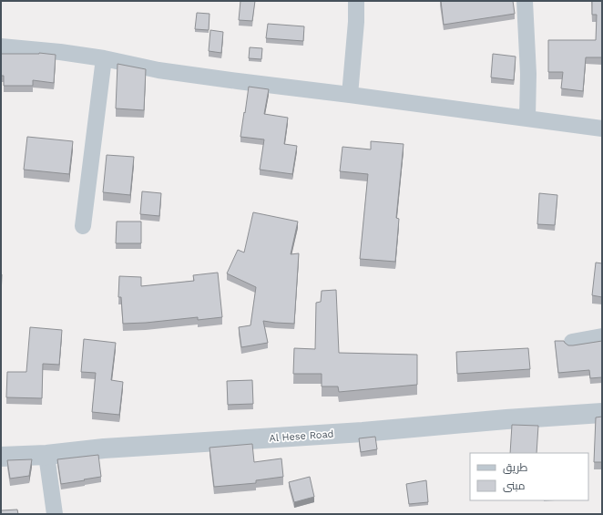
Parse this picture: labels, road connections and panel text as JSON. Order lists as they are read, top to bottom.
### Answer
{
  "streets": {
    "street": ["Al Hese Road"]
  },
  "legend": ["طريق", "مبنى"]
}
